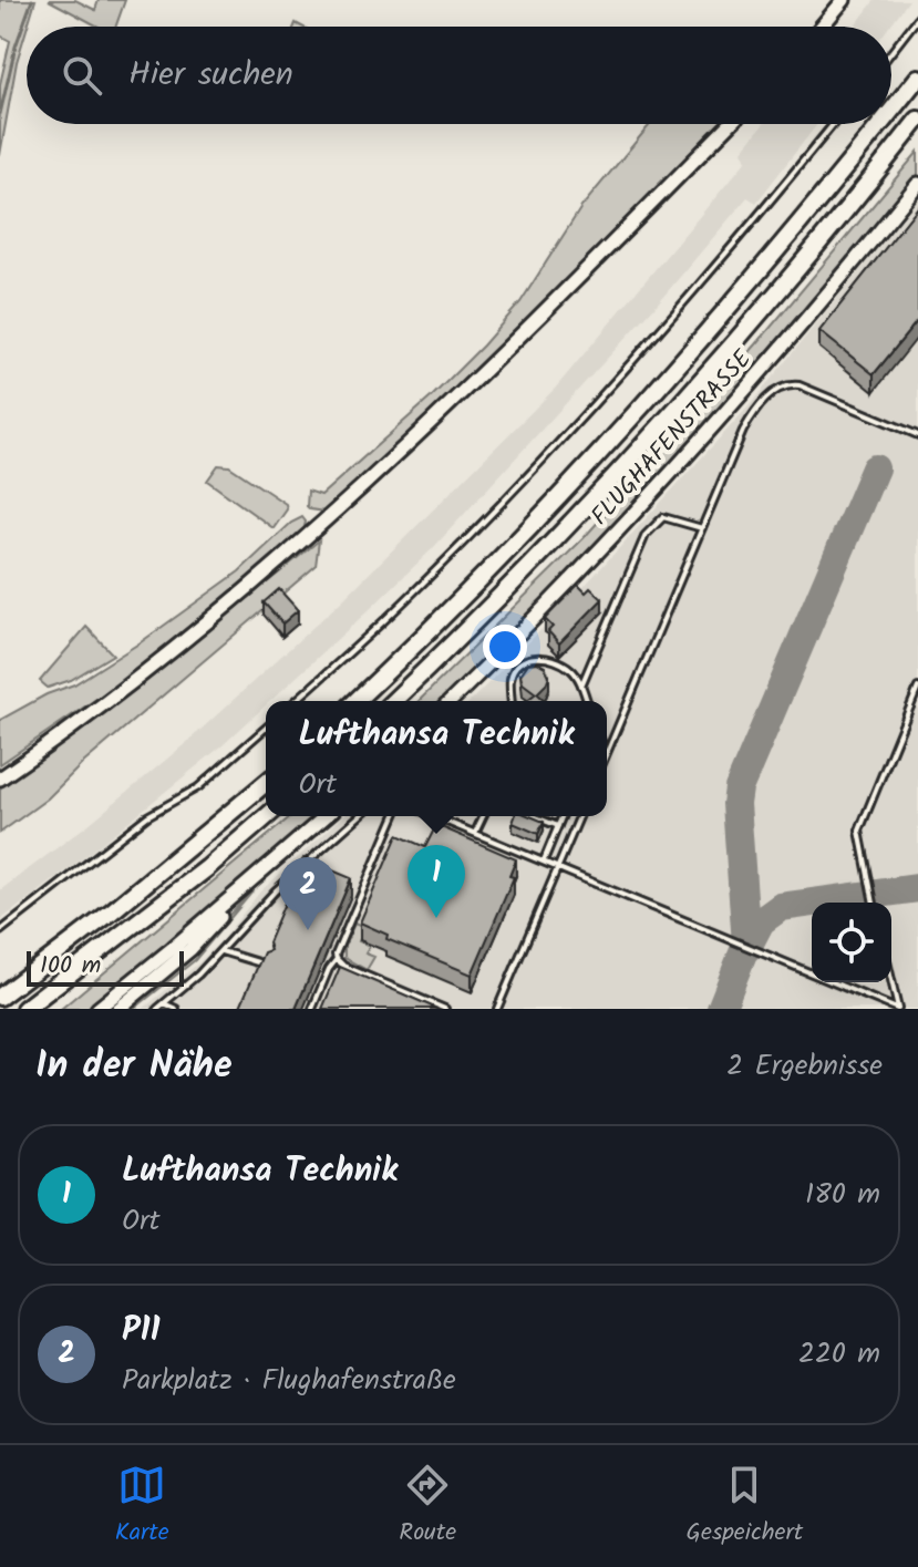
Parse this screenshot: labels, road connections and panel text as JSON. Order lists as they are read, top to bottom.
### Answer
{
  "streets": {
    "main road": ["FLUGHAFENSTRASSE"]
  },
  "scale_bar": "100 m",
  "page": {
    "search": "Hier suchen",
    "popup": ["Lufthansa Technik", "Ort"],
    "pins": ["1", "2"],
    "scale": "100 m",
    "heading": ["In der Nähe", "2 Ergebnisse"],
    "list": [
      {
        "mark": "1",
        "name": "Lufthansa Technik",
        "note": "Ort",
        "value": "180 m"
      },
      {
        "mark": "2",
        "name": "P11",
        "note": "Parkplatz · Flughafenstraße",
        "value": "220 m"
      }
    ],
    "nav": ["Karte", "Route", "Gespeichert"]
  }
}
